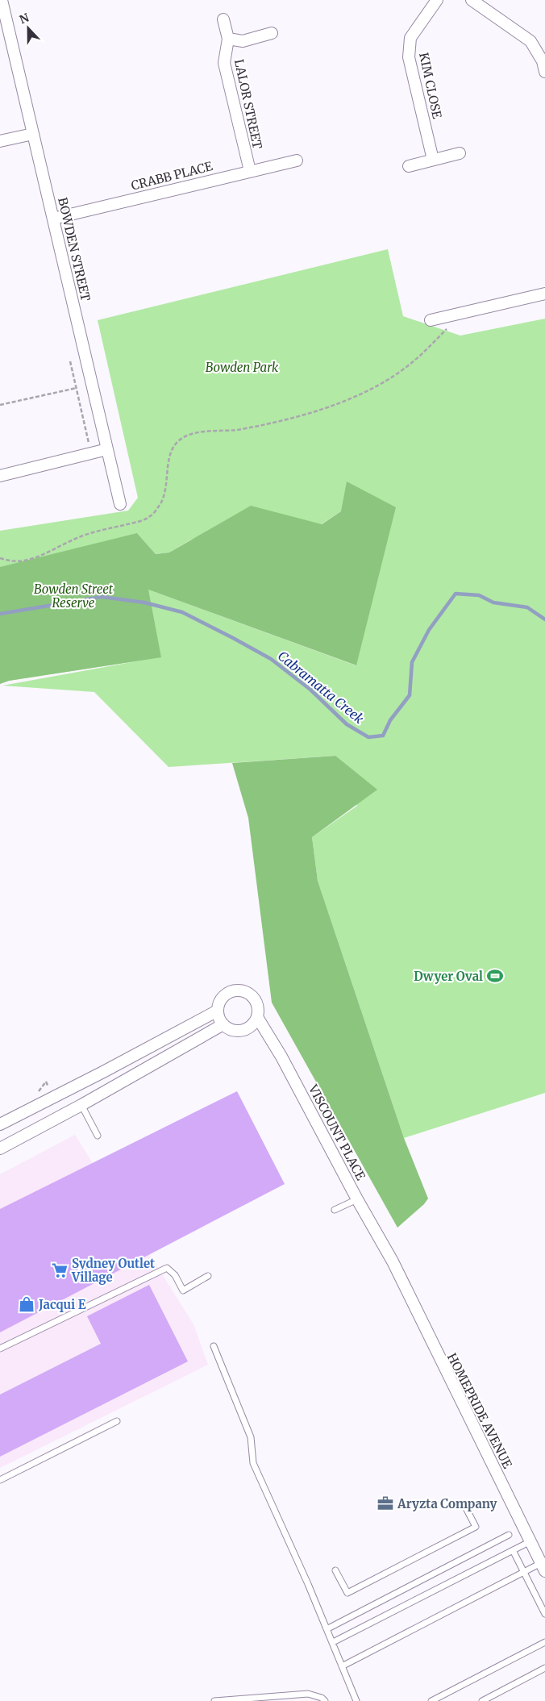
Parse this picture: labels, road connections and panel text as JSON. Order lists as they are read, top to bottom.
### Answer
{
  "streets": {
    "street": [
      "KIM CLOSE",
      "LALOR STREET",
      "CRABB PLACE",
      "BOWDEN STREET",
      "VISCOUNT PLACE",
      "HOMEPRIDE AVENUE"
    ]
  },
  "crossings": [
    ["LALOR STREET", "CRABB PLACE"],
    ["CRABB PLACE", "BOWDEN STREET"],
    ["VISCOUNT PLACE", "HOMEPRIDE AVENUE"]
  ],
  "water": ["Cabramatta Creek"],
  "parks": ["Bowden Park", "Bowden Street Reserve"],
  "places": {
    "sports": ["Dwyer Oval"],
    "supermarket": ["Sydney Outlet Village"],
    "shop": ["Jacqui E"],
    "office": ["Aryzta Company"]
  },
  "north": "top"
}
